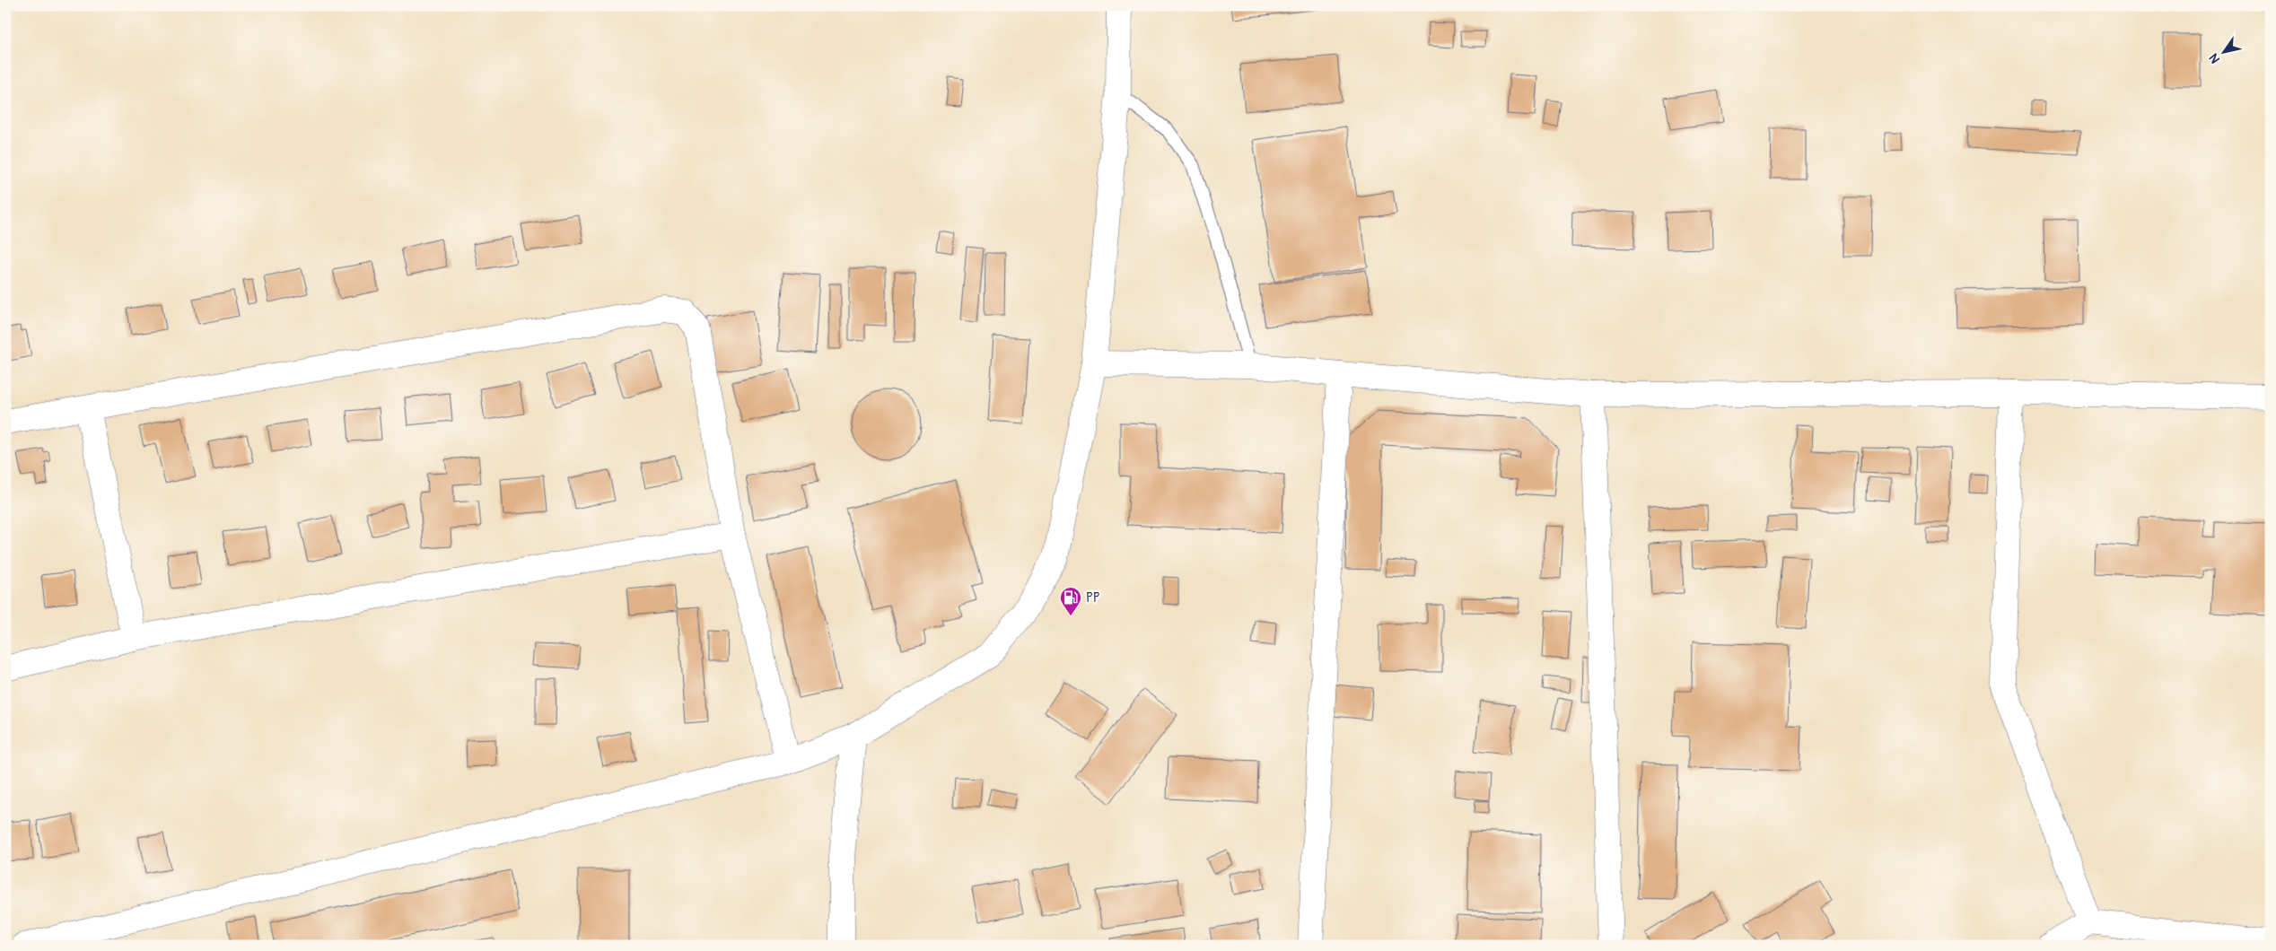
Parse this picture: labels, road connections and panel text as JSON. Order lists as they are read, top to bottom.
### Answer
{
  "places": {
    "fuel station": ["PP"]
  },
  "north": "bottom left"
}
